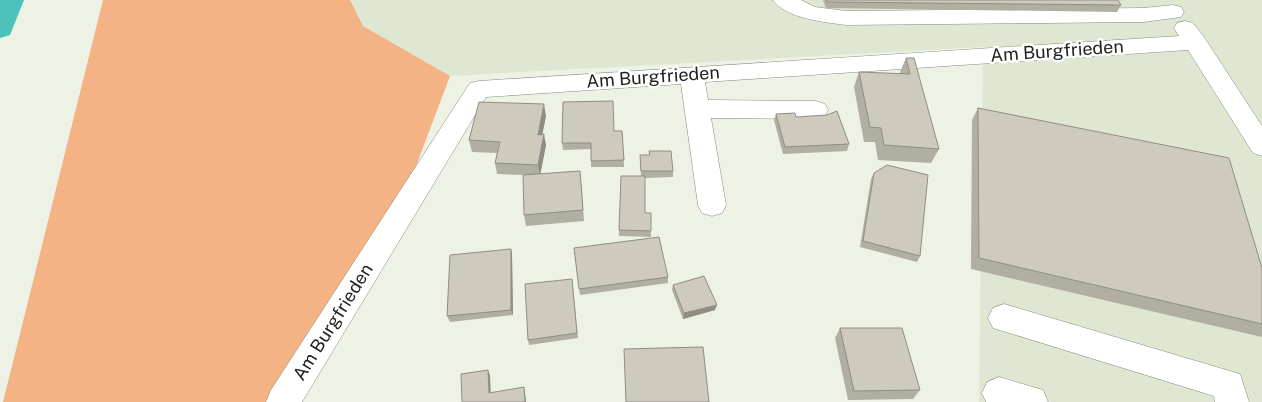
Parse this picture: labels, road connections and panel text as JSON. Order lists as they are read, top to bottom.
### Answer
{
  "streets": {
    "street": ["Am Burgfrieden"]
  }
}
